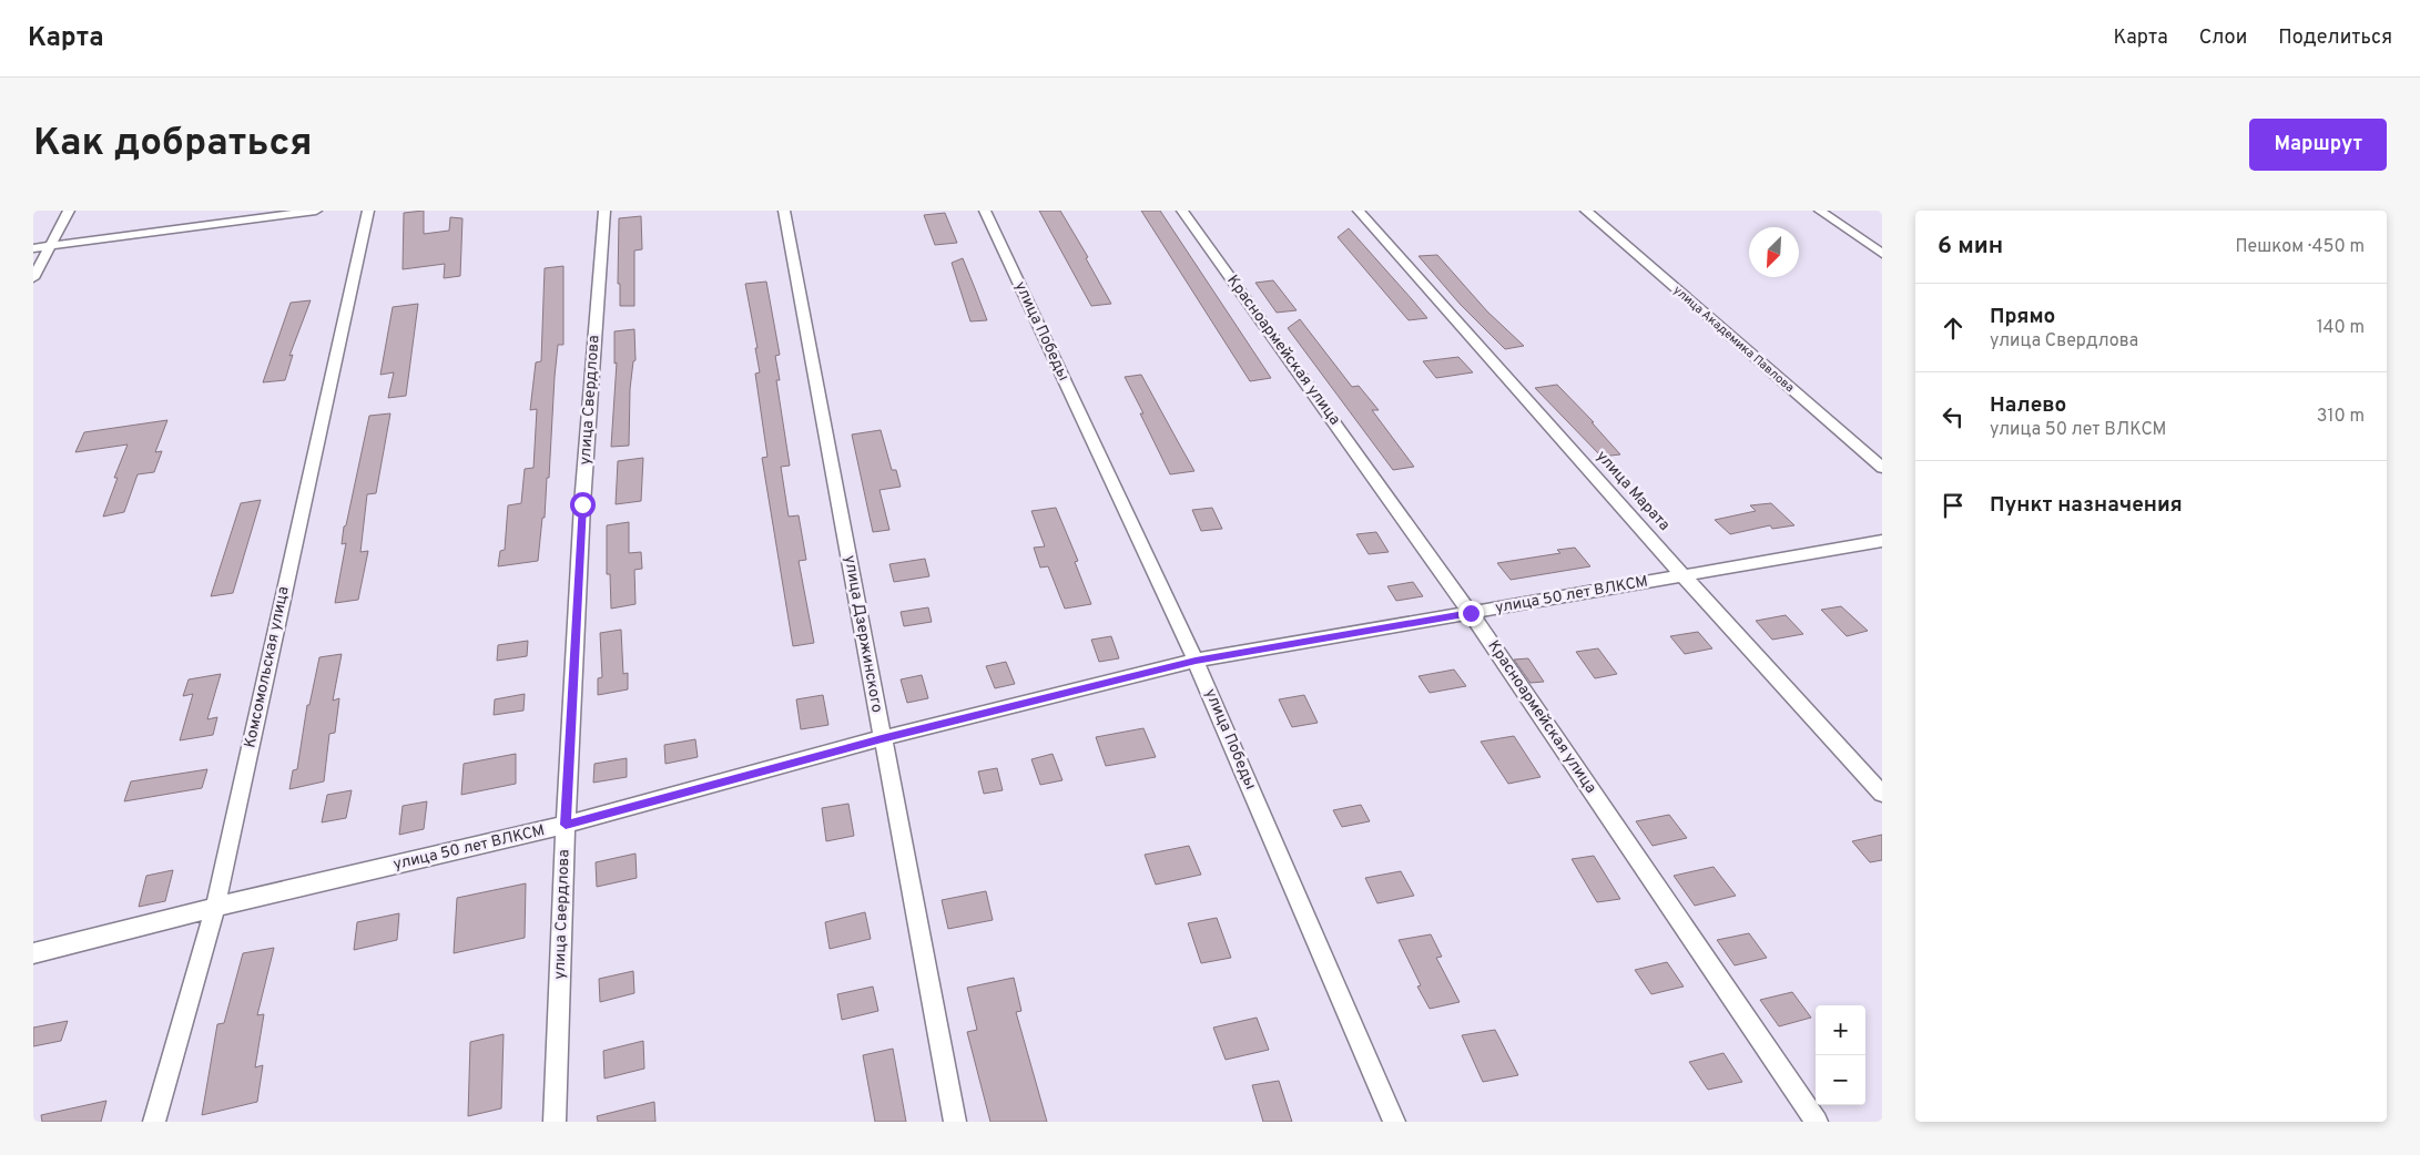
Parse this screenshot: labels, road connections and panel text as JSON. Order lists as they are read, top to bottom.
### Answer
{
  "streets": {
    "street": [
      "улица Победы",
      "улица Академика Павлова",
      "Красноармейская улица",
      "улица Свердлова",
      "улица Марата",
      "улица 50 лет ВЛКСМ",
      "улица Дзержинского",
      "Комсомольская улица"
    ]
  },
  "crossings": [
    ["улица Победы", "улица 50 лет ВЛКСМ"],
    ["Красноармейская улица", "улица 50 лет ВЛКСМ"],
    ["улица Свердлова", "улица 50 лет ВЛКСМ"],
    ["улица Марата", "улица 50 лет ВЛКСМ"],
    ["улица 50 лет ВЛКСМ", "улица Дзержинского"],
    ["улица 50 лет ВЛКСМ", "Комсомольская улица"]
  ],
  "north": "bottom left",
  "page": {
    "header": "Карта",
    "nav": ["Карта", "Слои", "Поделиться"],
    "buttons": "Маршрут",
    "title": "Как добраться",
    "heading": ["6 мин", "Пешком · 450 m"],
    "list": [
      ["Прямо", "улица Свердлова", "140 m"],
      ["Налево", "улица 50 лет ВЛКСМ", "310 m"],
      "Пункт назначения"
    ],
    "map_buttons": ["+", "−"]
  }
}
